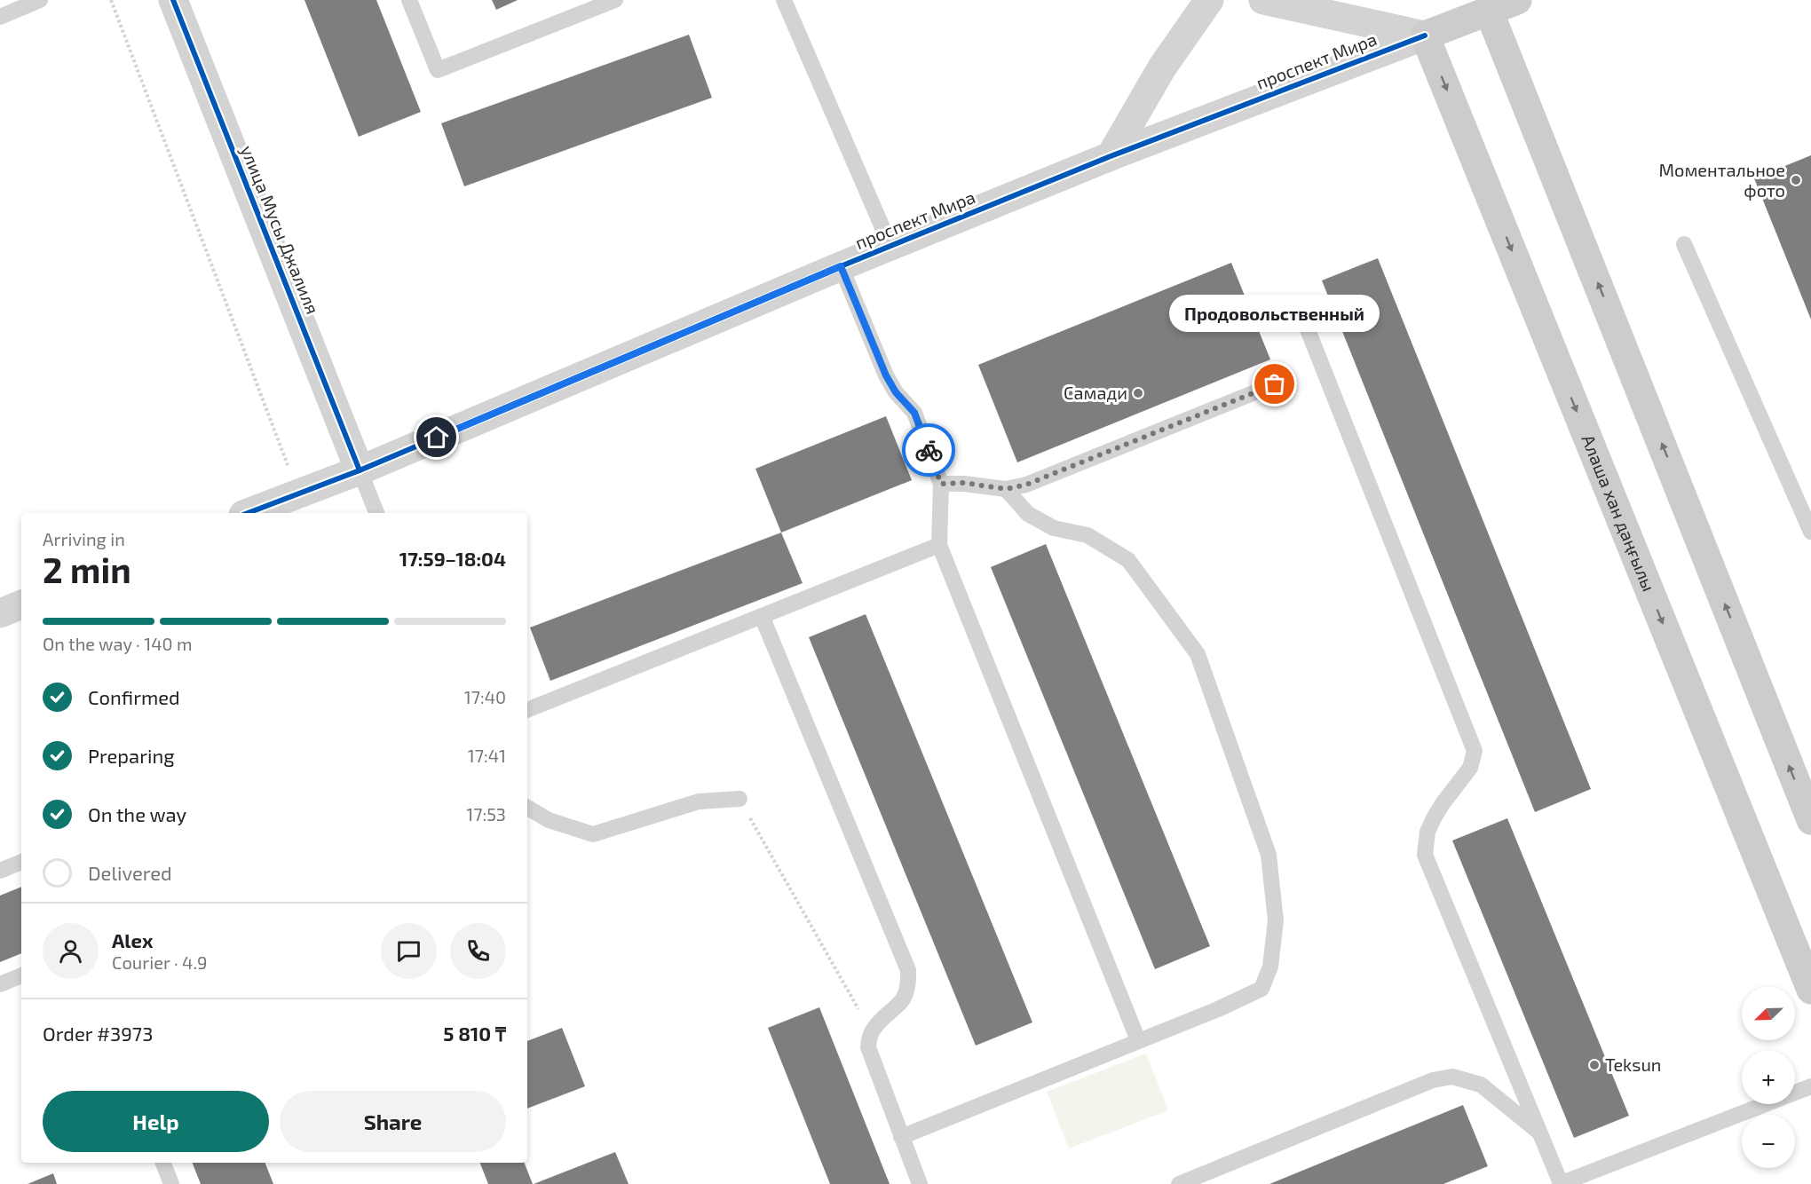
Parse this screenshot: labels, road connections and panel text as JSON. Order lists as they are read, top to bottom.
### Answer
{
  "streets": {
    "main road": ["проспект Мира", "Алаша хан даңғылы"],
    "street": ["улица Мусы Джалиля"]
  },
  "crossings": [
    ["проспект Мира", "улица Мусы Джалиля"],
    ["проспект Мира", "Алаша хан даңғылы"]
  ],
  "places": [
    "Моментальное фото",
    "Продовольственный",
    "Самади",
    "Teksun"
  ],
  "north": "bottom left",
  "page": {
    "bubble": "Продовольственный",
    "heading": ["2 min", "Arriving in", "17:59–18:04"],
    "panel": [
      "Alex",
      "Courier · 4.9",
      "Order #3973",
      "5 810 ₸"
    ],
    "bar": "On the way · 140 m",
    "list": [
      ["Confirmed", "17:40"],
      ["Preparing", "17:41"],
      ["On the way", "17:53"],
      "Delivered"
    ],
    "map_buttons": ["+", "−"],
    "buttons": ["Help", "Share"]
  }
}
